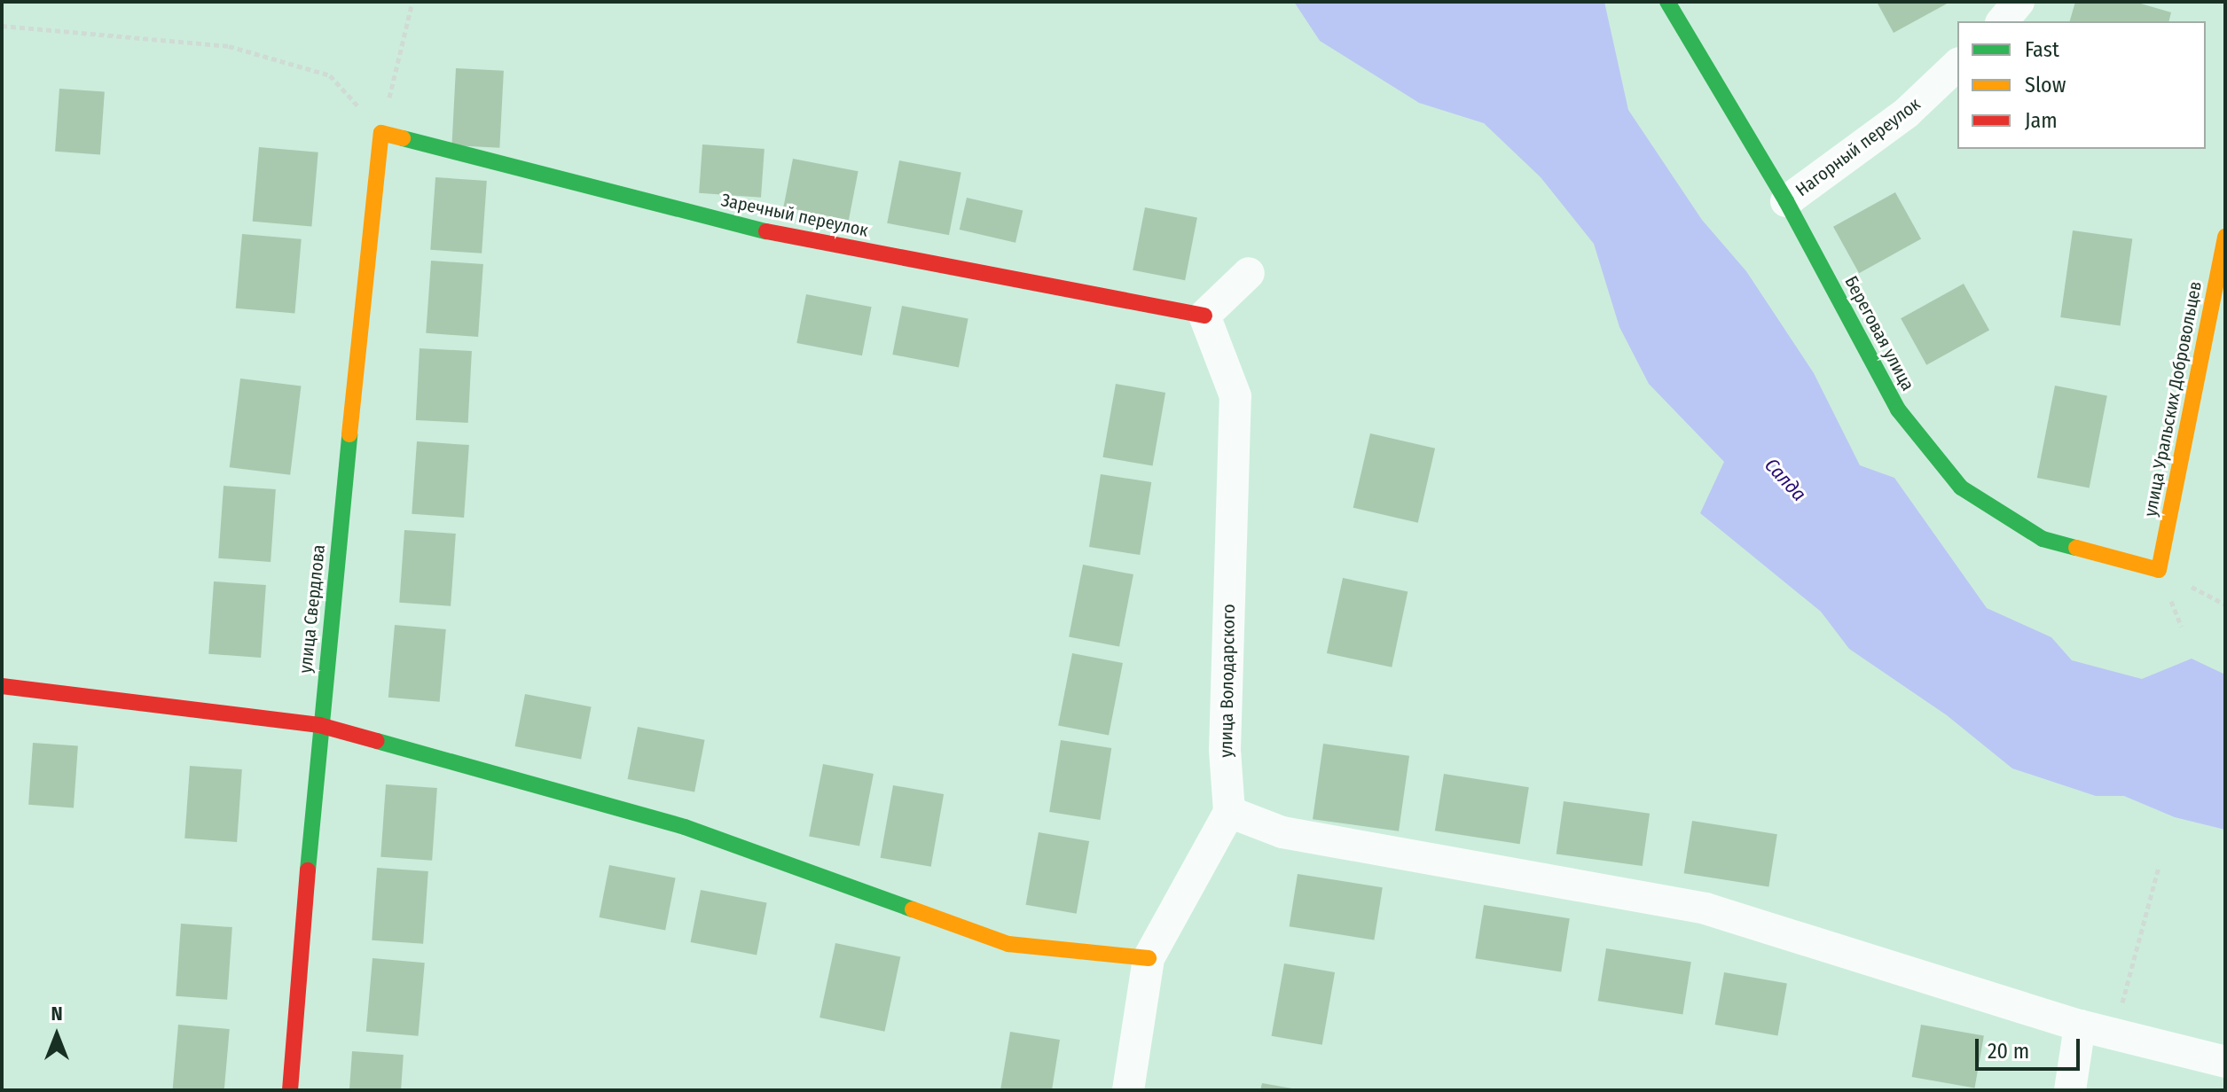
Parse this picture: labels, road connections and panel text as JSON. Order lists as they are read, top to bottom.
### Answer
{
  "streets": {
    "street": [
      "Нагорный переулок",
      "Заречный переулок",
      "Береговая улица",
      "улица Уральских Добровольцев",
      "улица Свердлова",
      "улица Володарского"
    ]
  },
  "crossings": [
    ["Нагорный переулок", "Береговая улица"],
    ["Заречный переулок", "улица Свердлова"],
    ["Заречный переулок", "улица Володарского"],
    ["Береговая улица", "улица Уральских Добровольцев"]
  ],
  "water": ["Салда"],
  "legend": ["Fast", "Slow", "Jam"],
  "scale_bar": "20 m",
  "north": "top"
}
